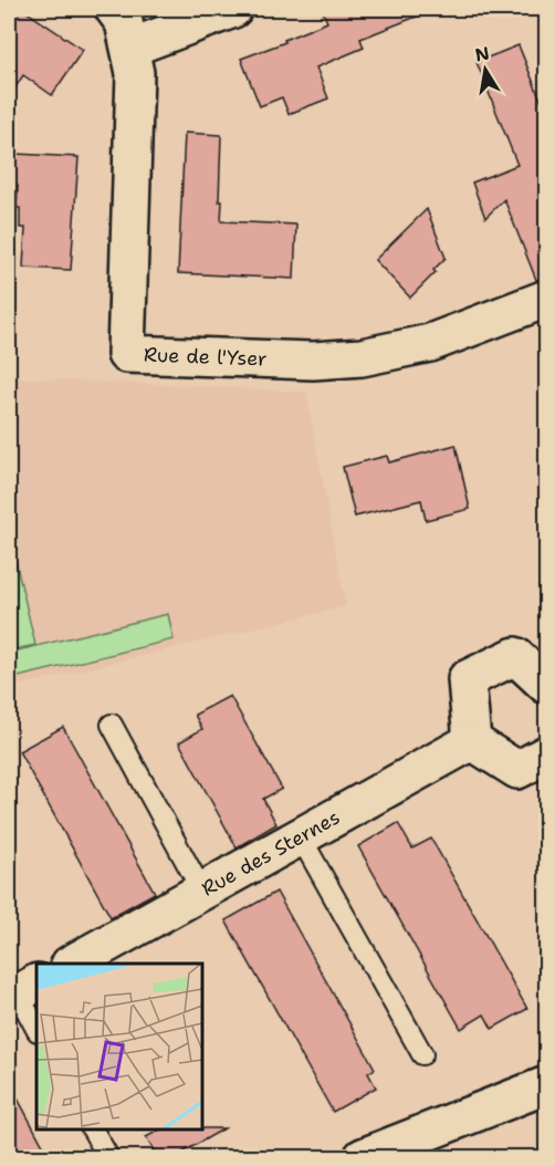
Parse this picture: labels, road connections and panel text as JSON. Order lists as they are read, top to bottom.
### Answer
{
  "streets": {
    "street": ["Rue de l'Yser", "Rue des Sternes"]
  },
  "north": "top"
}
